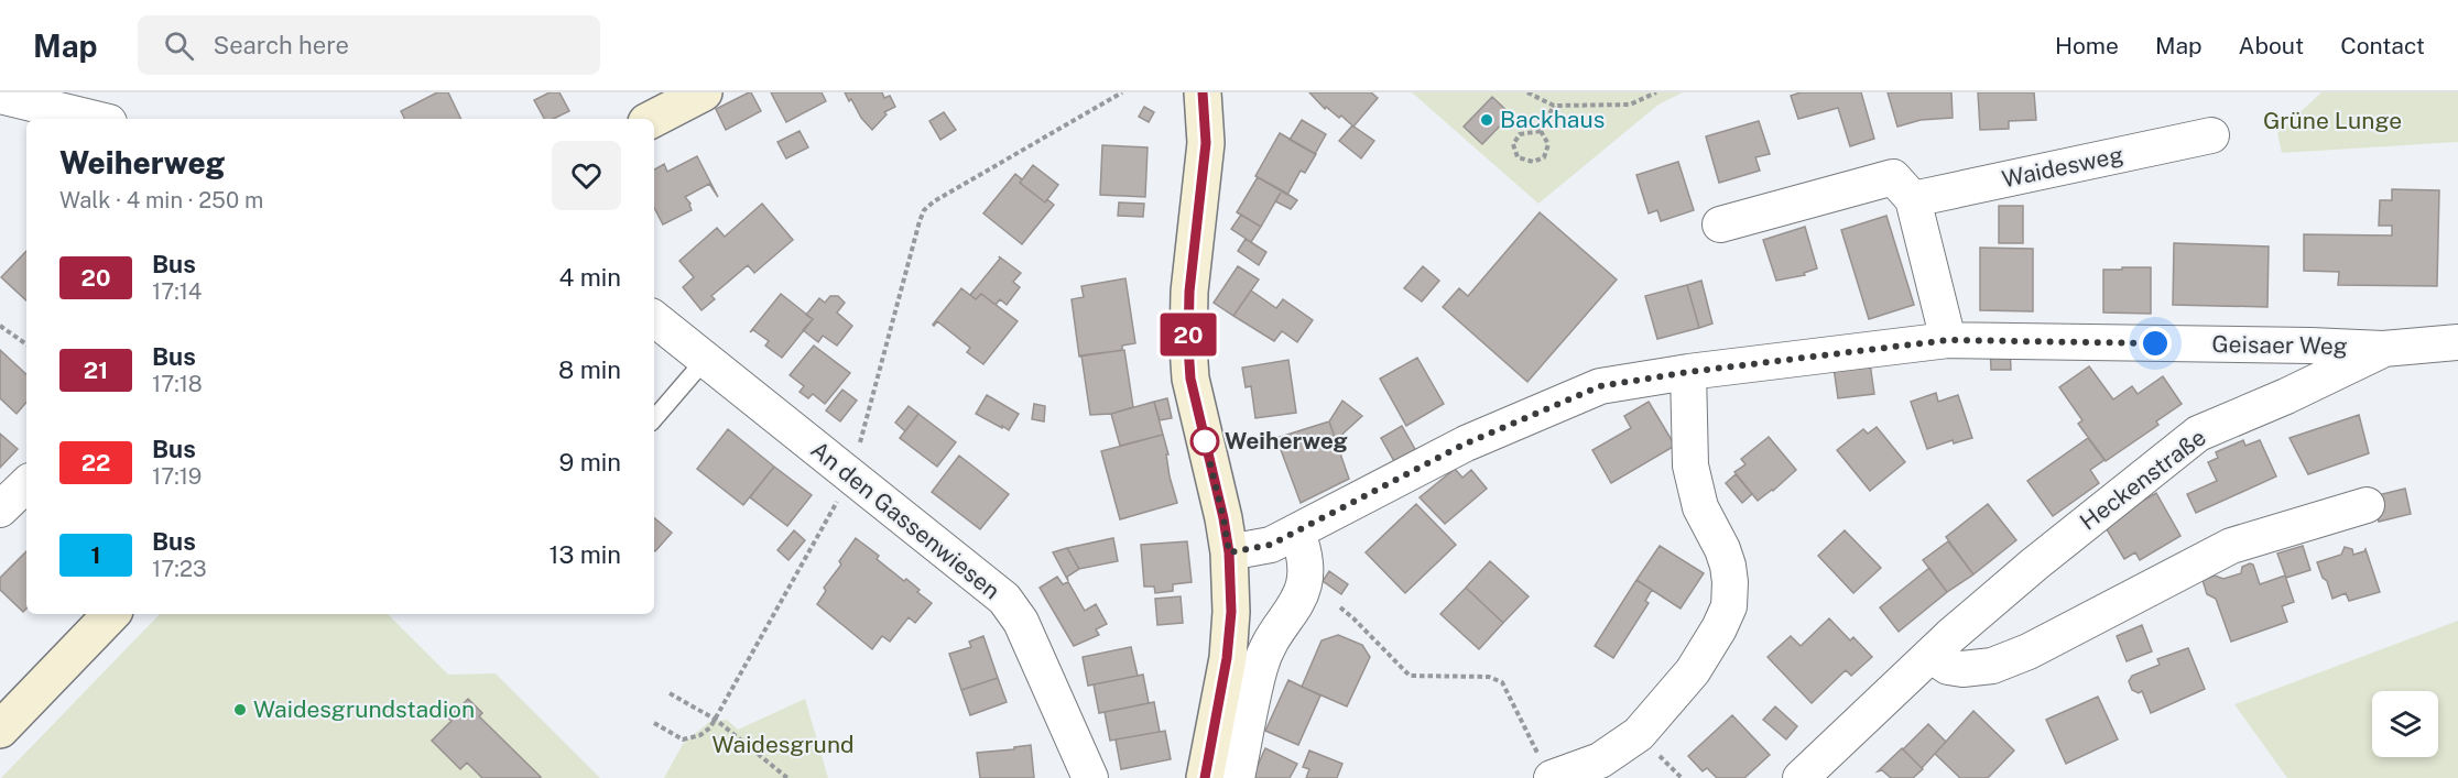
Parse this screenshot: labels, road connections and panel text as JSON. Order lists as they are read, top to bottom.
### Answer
{
  "streets": {
    "street": [
      "Waidesweg",
      "Geisaer Weg",
      "Heckenstraße",
      "An den Gassenwiesen"
    ]
  },
  "crossings": [
    ["Geisaer Weg", "Heckenstraße"]
  ],
  "parks": ["Grüne Lunge", "Waidesgrund"],
  "places": ["Backhaus", "Weiherweg", "Waidesgrundstadion"],
  "lines": ["bus line 20"],
  "page": {
    "header": "Map",
    "search": "Search here",
    "nav": [
      "Home",
      "Map",
      "About",
      "Contact"
    ],
    "on_map": "20",
    "heading": ["Weiherweg", "Walk · 4 min · 250 m"],
    "list": [
      {
        "mark": "20",
        "name": "Bus",
        "note": "17:14",
        "value": "4 min"
      },
      {
        "mark": "21",
        "name": "Bus",
        "note": "17:18",
        "value": "8 min"
      },
      {
        "mark": "22",
        "name": "Bus",
        "note": "17:19",
        "value": "9 min"
      },
      {
        "mark": "1",
        "name": "Bus",
        "note": "17:23",
        "value": "13 min"
      }
    ]
  }
}
